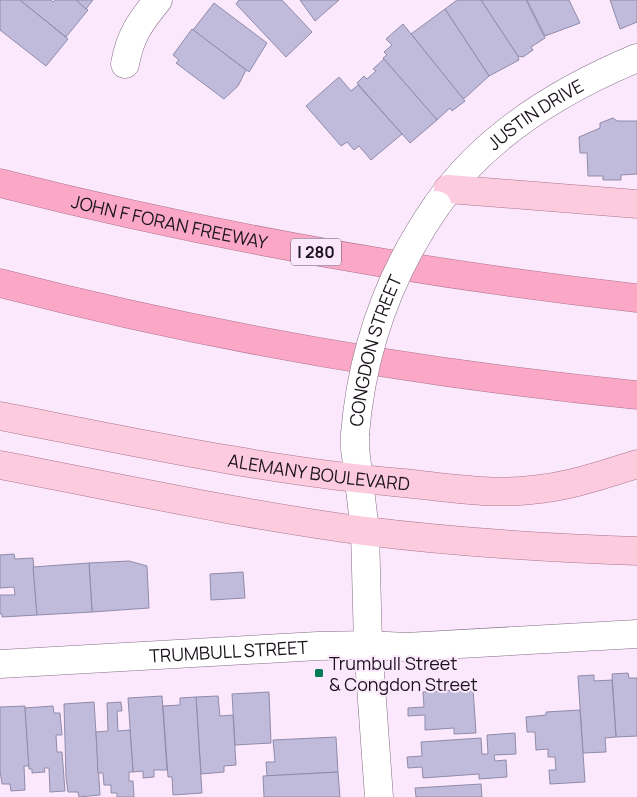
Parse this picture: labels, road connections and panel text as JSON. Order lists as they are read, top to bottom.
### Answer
{
  "streets": {
    "highway": ["JOHN F FORAN FREEWAY", "I 280"],
    "main road": ["ALEMANY BOULEVARD"],
    "street": ["JUSTIN DRIVE", "CONGDON STREET", "TRUMBULL STREET"]
  },
  "crossings": [
    ["JUSTIN DRIVE", "CONGDON STREET"],
    ["CONGDON STREET", "ALEMANY BOULEVARD"],
    ["CONGDON STREET", "TRUMBULL STREET"]
  ],
  "places": {
    "transit": ["Trumbull Street & Congdon Street"]
  }
}
